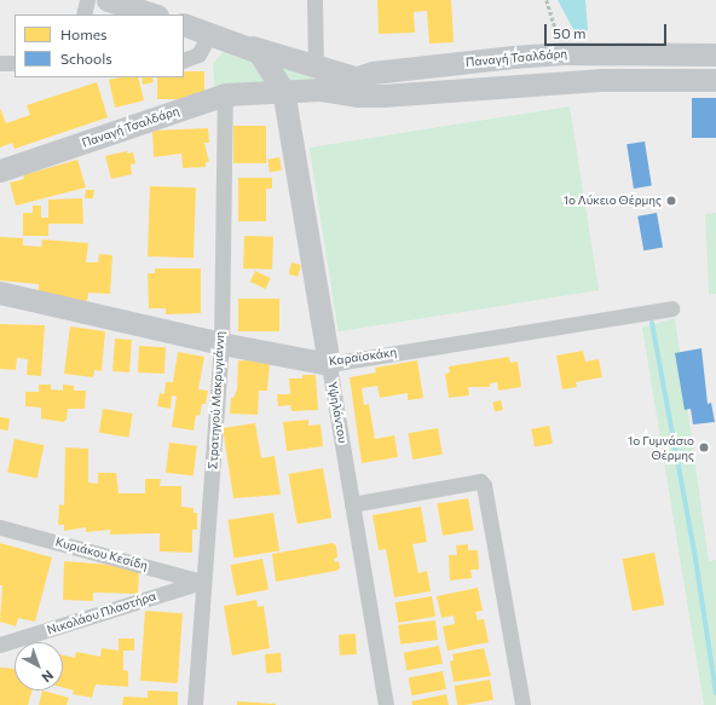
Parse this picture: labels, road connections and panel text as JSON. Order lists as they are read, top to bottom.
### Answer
{
  "streets": {
    "street": [
      "Παναγή Τσαλδάρη",
      "Καραϊσκάκη",
      "Στρατηγού Μακρυγιάννη",
      "Υψηλάντου",
      "Κυριάκου Κεσίδη",
      "Νικολάου Πλαστήρα"
    ]
  },
  "crossings": [
    ["Παναγή Τσαλδάρη", "Στρατηγού Μακρυγιάννη"],
    ["Παναγή Τσαλδάρη", "Υψηλάντου"],
    ["Καραϊσκάκη", "Στρατηγού Μακρυγιάννη"],
    ["Καραϊσκάκη", "Υψηλάντου"],
    ["Στρατηγού Μακρυγιάννη", "Κυριάκου Κεσίδη"],
    ["Στρατηγού Μακρυγιάννη", "Νικολάου Πλαστήρα"],
    ["Κυριάκου Κεσίδη", "Νικολάου Πλαστήρα"]
  ],
  "places": ["1ο Λύκειο Θέρμης", "1ο Γυμνάσιο Θέρμης"],
  "legend": ["Homes", "Schools"],
  "scale_bar": "50 m",
  "north": "bottom right"
}
